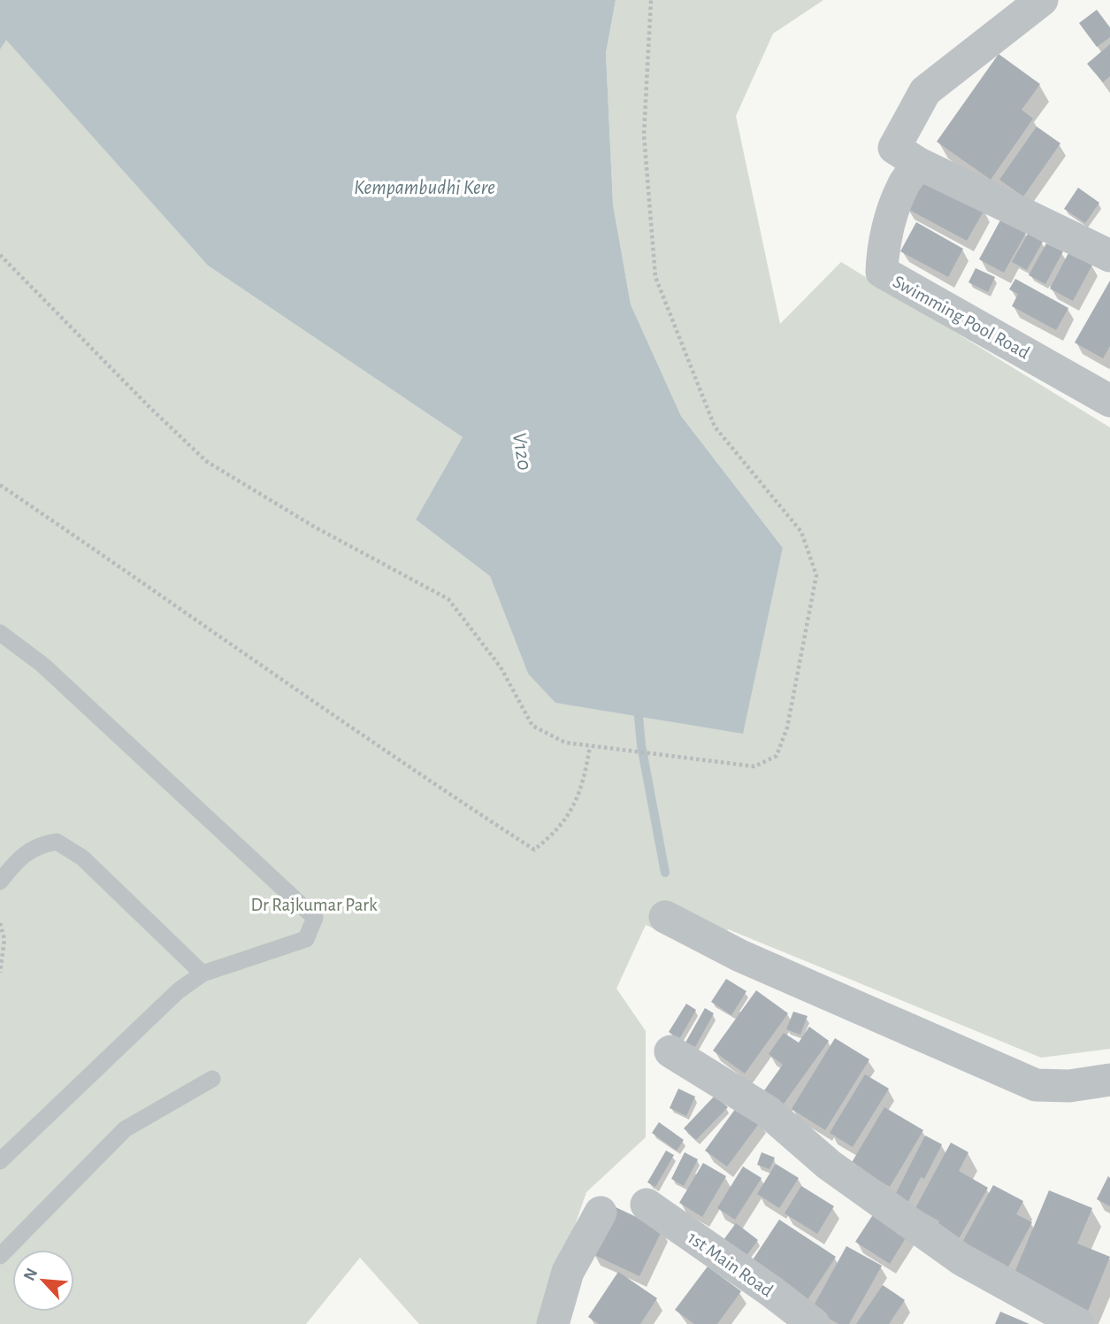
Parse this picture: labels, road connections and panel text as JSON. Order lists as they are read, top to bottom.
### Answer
{
  "streets": {
    "street": ["Swimming Pool Road", "1st Main Road"]
  },
  "water": ["Kempambudhi Kere", "V120"],
  "parks": ["Dr Rajkumar Park"],
  "north": "top left"
}
